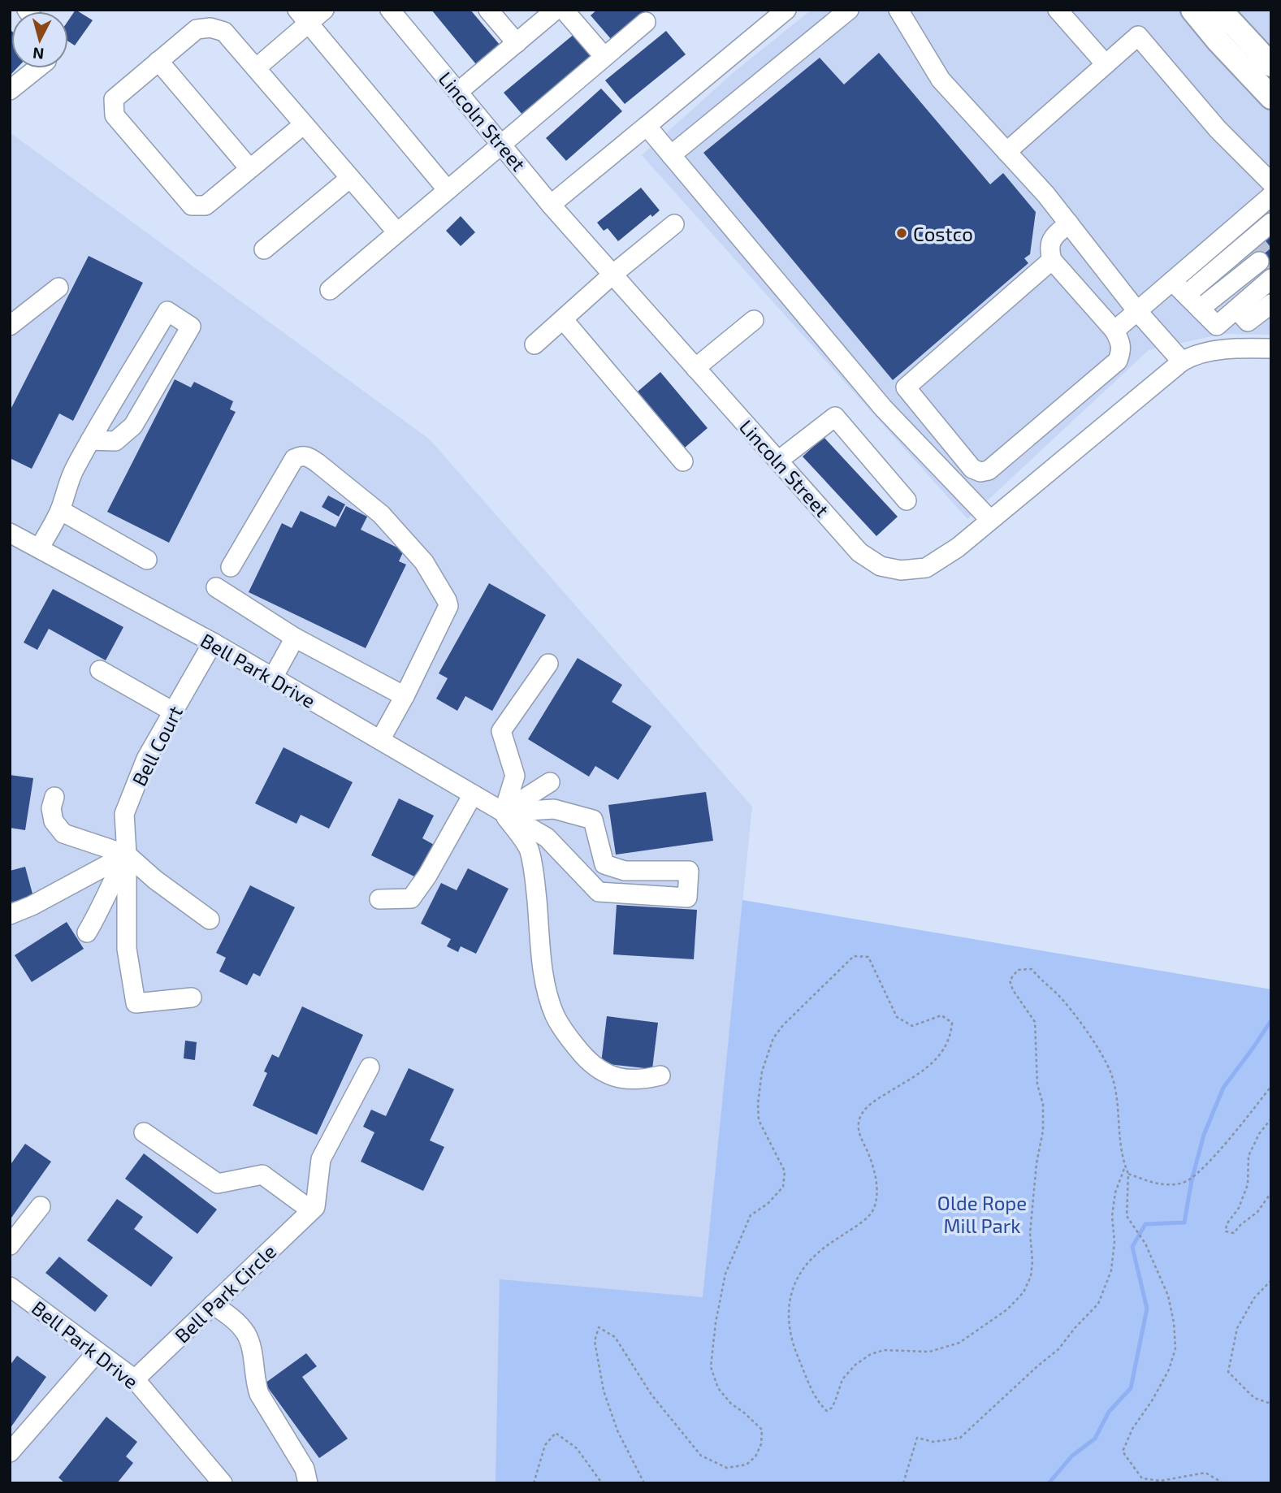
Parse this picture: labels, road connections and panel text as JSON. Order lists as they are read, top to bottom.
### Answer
{
  "streets": {
    "street": [
      "Lincoln Street",
      "Bell Park Drive",
      "Bell Court",
      "Bell Park Circle"
    ]
  },
  "crossings": [
    ["Bell Park Drive", "Bell Court"],
    ["Bell Park Drive", "Bell Park Circle"]
  ],
  "parks": ["Olde Rope Mill Park"],
  "places": ["Costco"],
  "north": "bottom"
}
